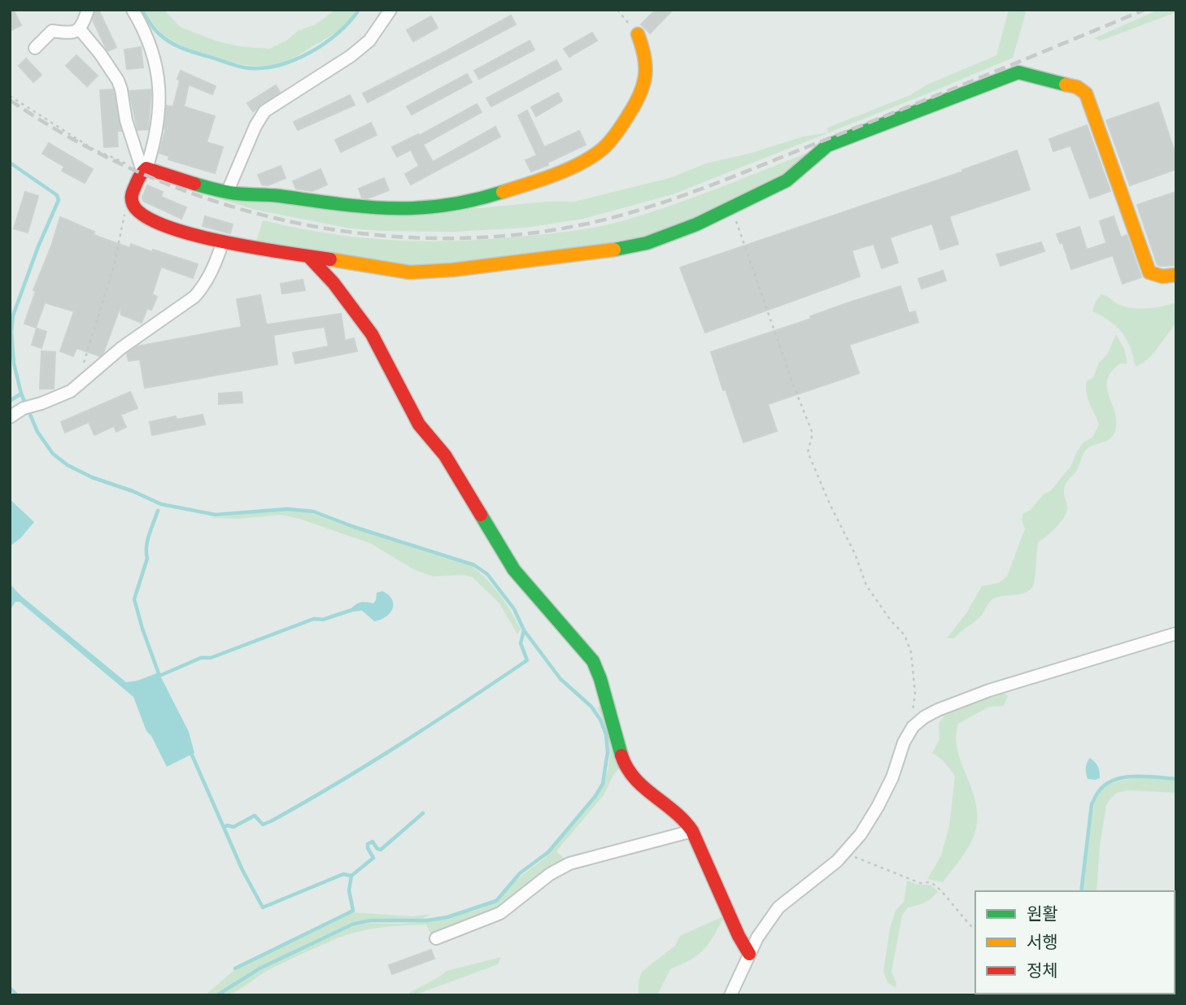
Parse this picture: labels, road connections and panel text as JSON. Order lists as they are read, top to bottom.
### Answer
{
  "legend": ["원활", "서행", "정체"]
}
